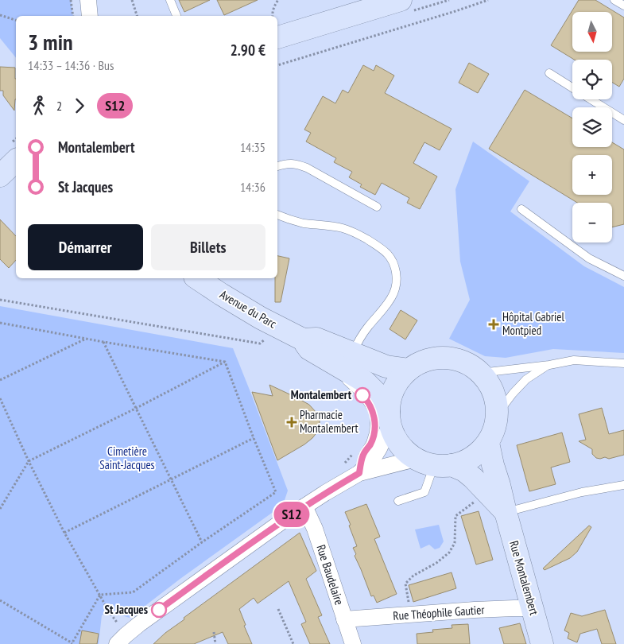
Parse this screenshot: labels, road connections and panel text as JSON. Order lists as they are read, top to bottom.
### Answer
{
  "streets": {
    "main road": ["Avenue du Parc", "Rue Montalembert"],
    "street": ["Rue Baudelaire", "Rue Théophile Gautier"]
  },
  "crossings": [
    ["Avenue du Parc", "Rue Montalembert"],
    ["Rue Baudelaire", "Rue Théophile Gautier"],
    ["Rue Montalembert", "Rue Théophile Gautier"]
  ],
  "parks": ["Cimetière Saint-Jacques"],
  "places": {
    "health": ["Hôpital Gabriel Montpied", "Pharmacie Montalembert"],
    "other": ["Montalembert", "St Jacques"]
  },
  "lines": ["bus line S12"],
  "north": "bottom",
  "page": {
    "on_map": "S12",
    "map_buttons": ["+", "−"],
    "heading": ["3 min", "14:33 – 14:36 · Bus", "2.90 €"],
    "legs": ["2", "S12"],
    "list": [
      {
        "name": "Montalembert",
        "value": "14:35"
      },
      {
        "name": "St Jacques",
        "value": "14:36"
      }
    ],
    "buttons": ["Démarrer", "Billets"]
  }
}
